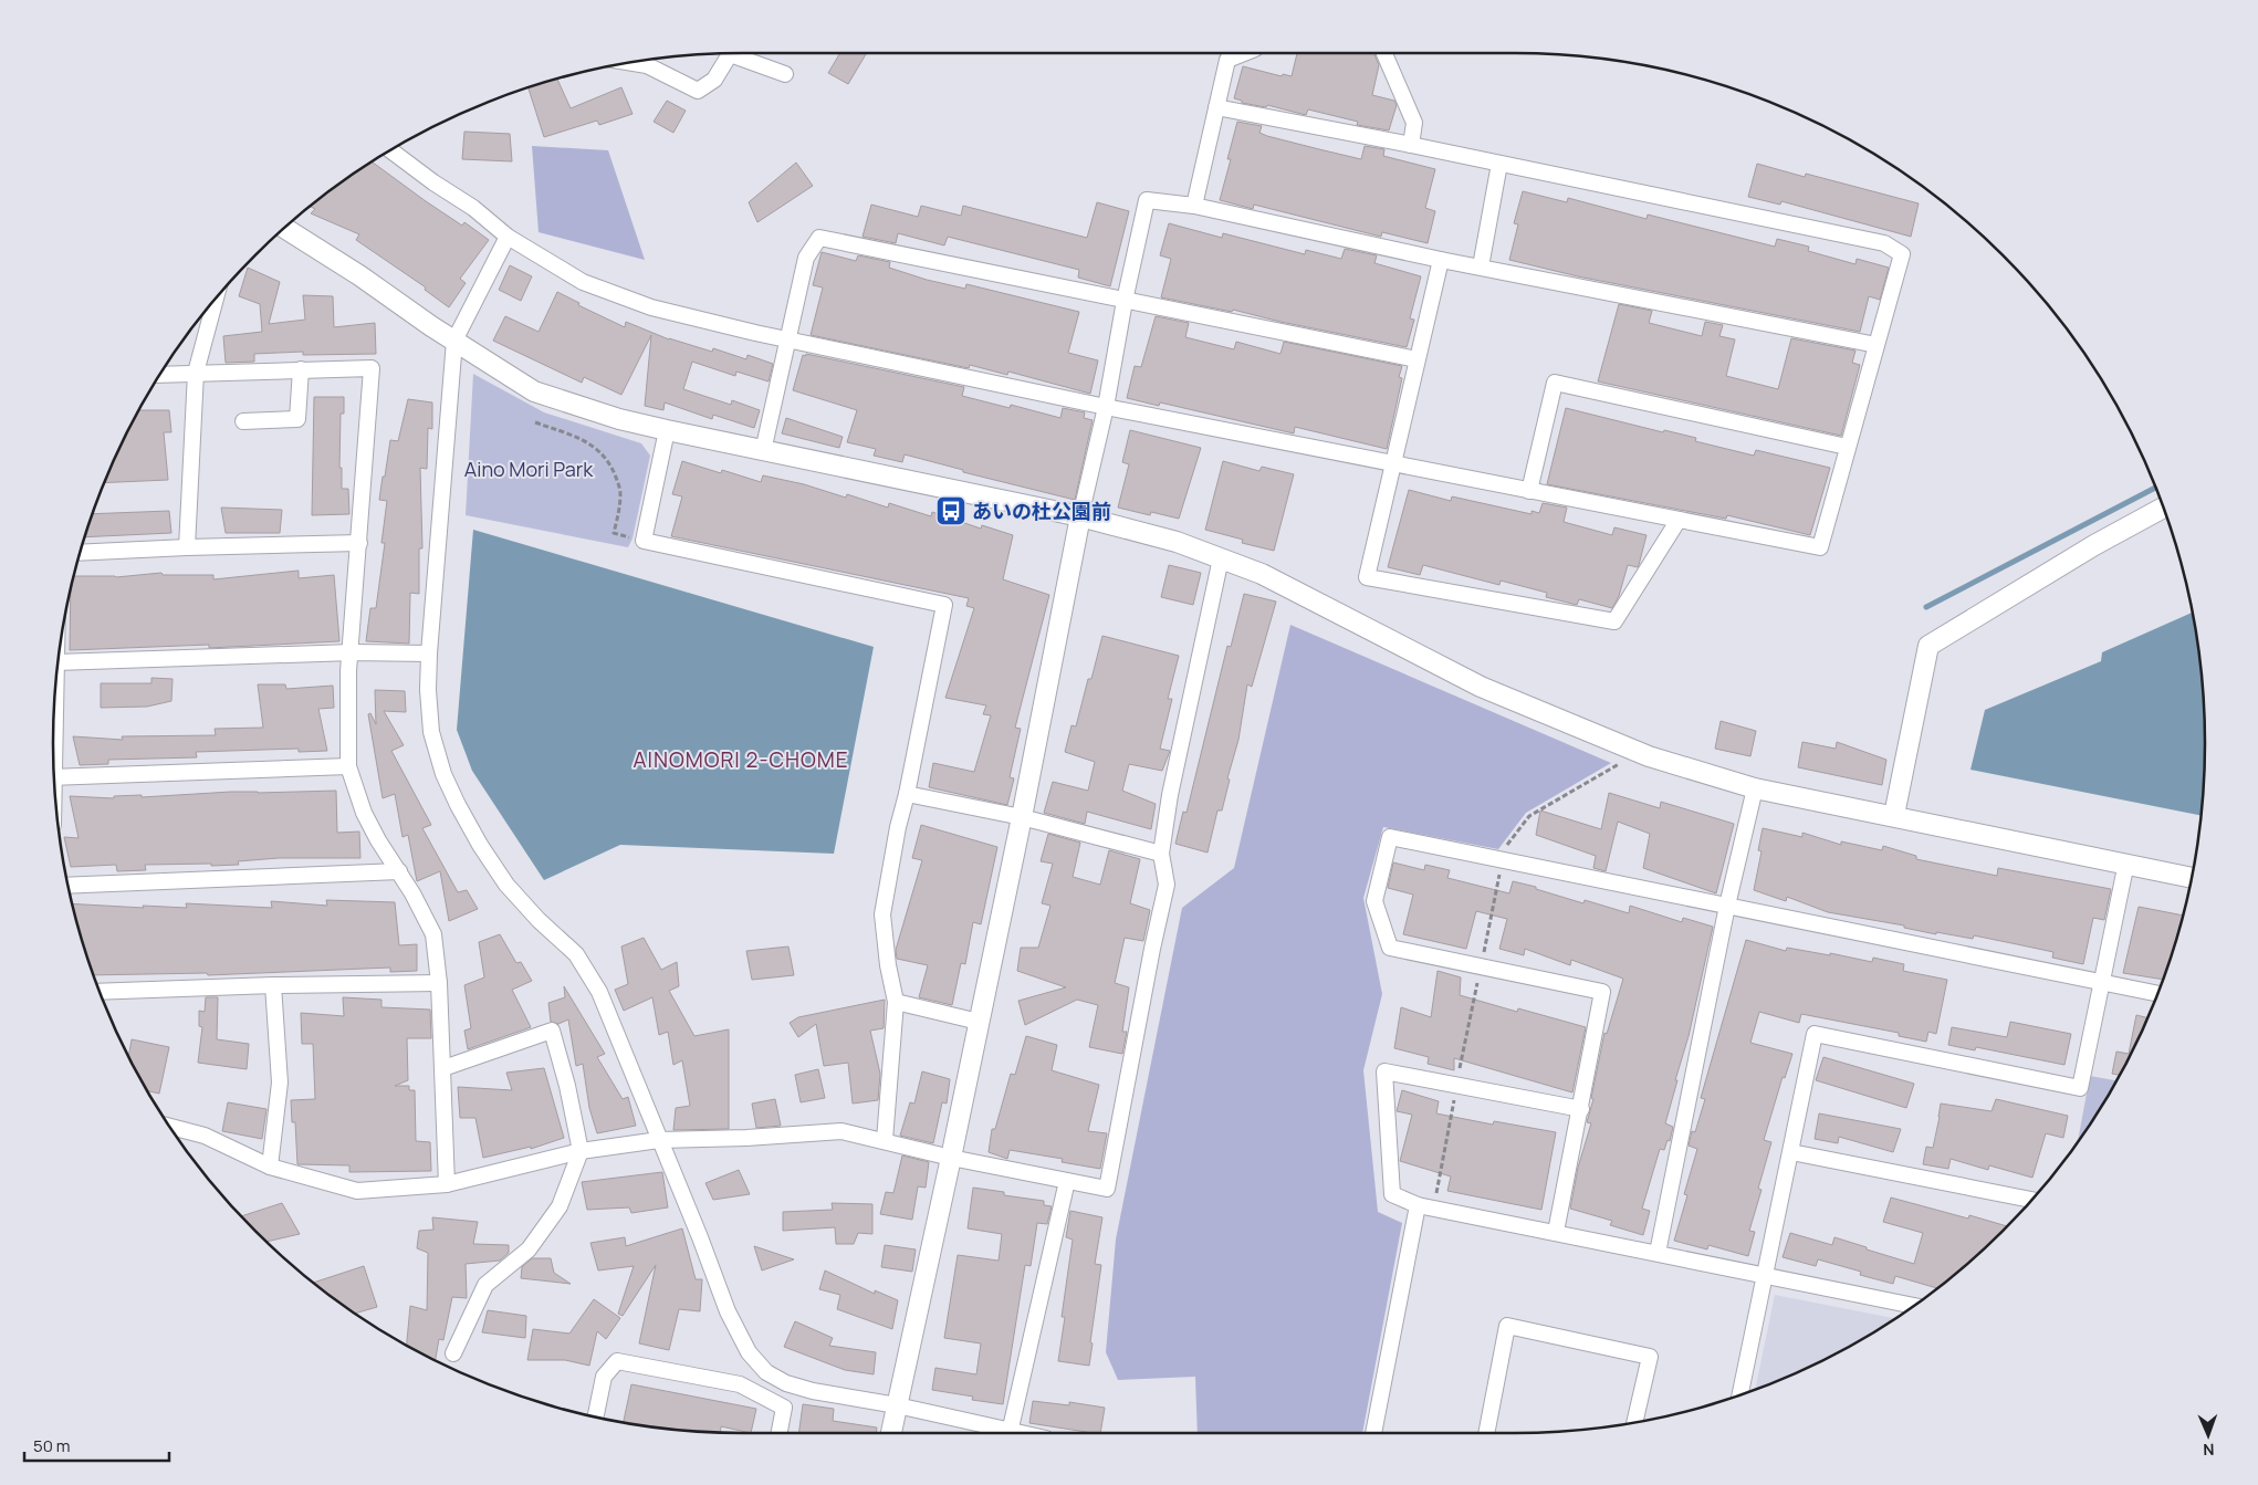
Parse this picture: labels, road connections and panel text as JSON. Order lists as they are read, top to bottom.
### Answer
{
  "districts": ["AINOMORI 2-CHOME"],
  "parks": ["Aino Mori Park"],
  "places": {
    "bus stop": ["あいの杜公園前"]
  },
  "scale_bar": "50 m",
  "north": "bottom"
}
